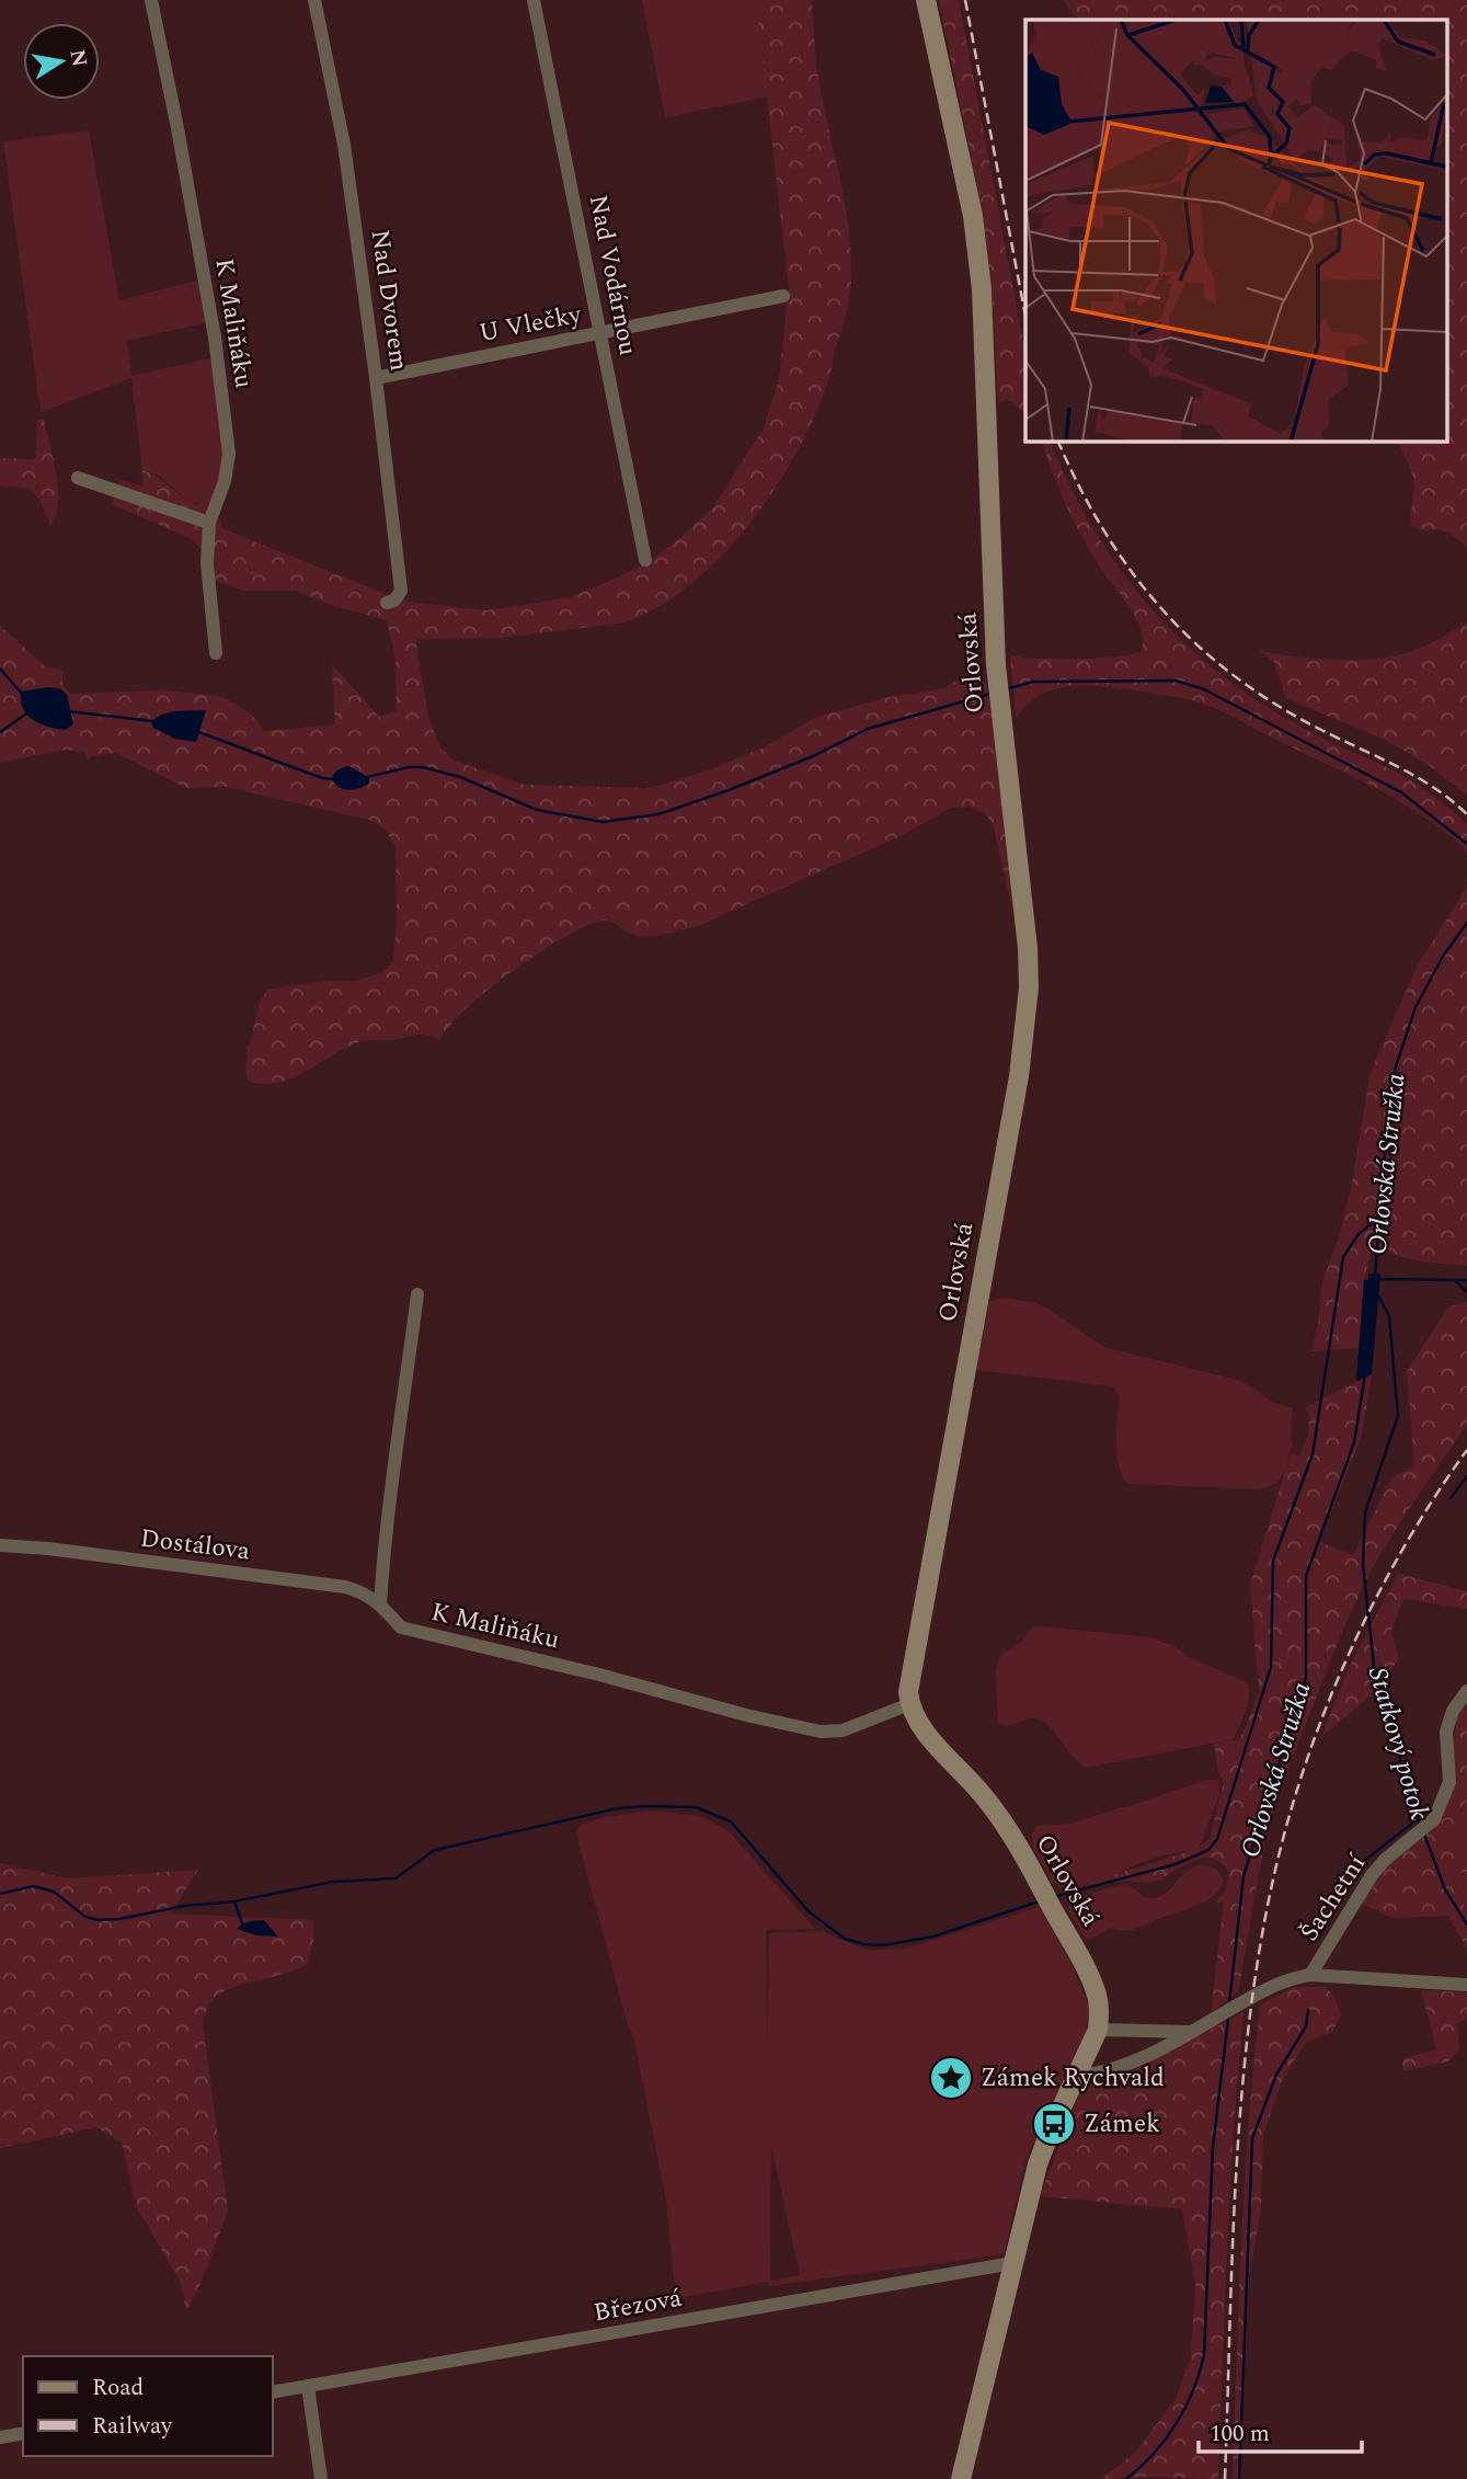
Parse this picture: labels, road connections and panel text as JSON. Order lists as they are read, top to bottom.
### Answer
{
  "streets": {
    "main road": ["Orlovská"],
    "street": [
      "Nad Vodárnou",
      "Nad Dvorem",
      "K Maliňáku",
      "U Vlečky",
      "Dostálova",
      "Šachetní",
      "Březová"
    ]
  },
  "crossings": [
    ["Nad Vodárnou", "U Vlečky"],
    ["Nad Dvorem", "U Vlečky"],
    ["K Maliňáku", "Orlovská"],
    ["K Maliňáku", "Dostálova"],
    ["Orlovská", "Šachetní"],
    ["Orlovská", "Březová"]
  ],
  "water": ["Orlovská Stružka", "Statkový potok"],
  "places": {
    "place": ["Zámek Rychvald"],
    "bus stop": ["Zámek"]
  },
  "legend": ["Road", "Railway"],
  "scale_bar": "100 m",
  "north": "right"
}
